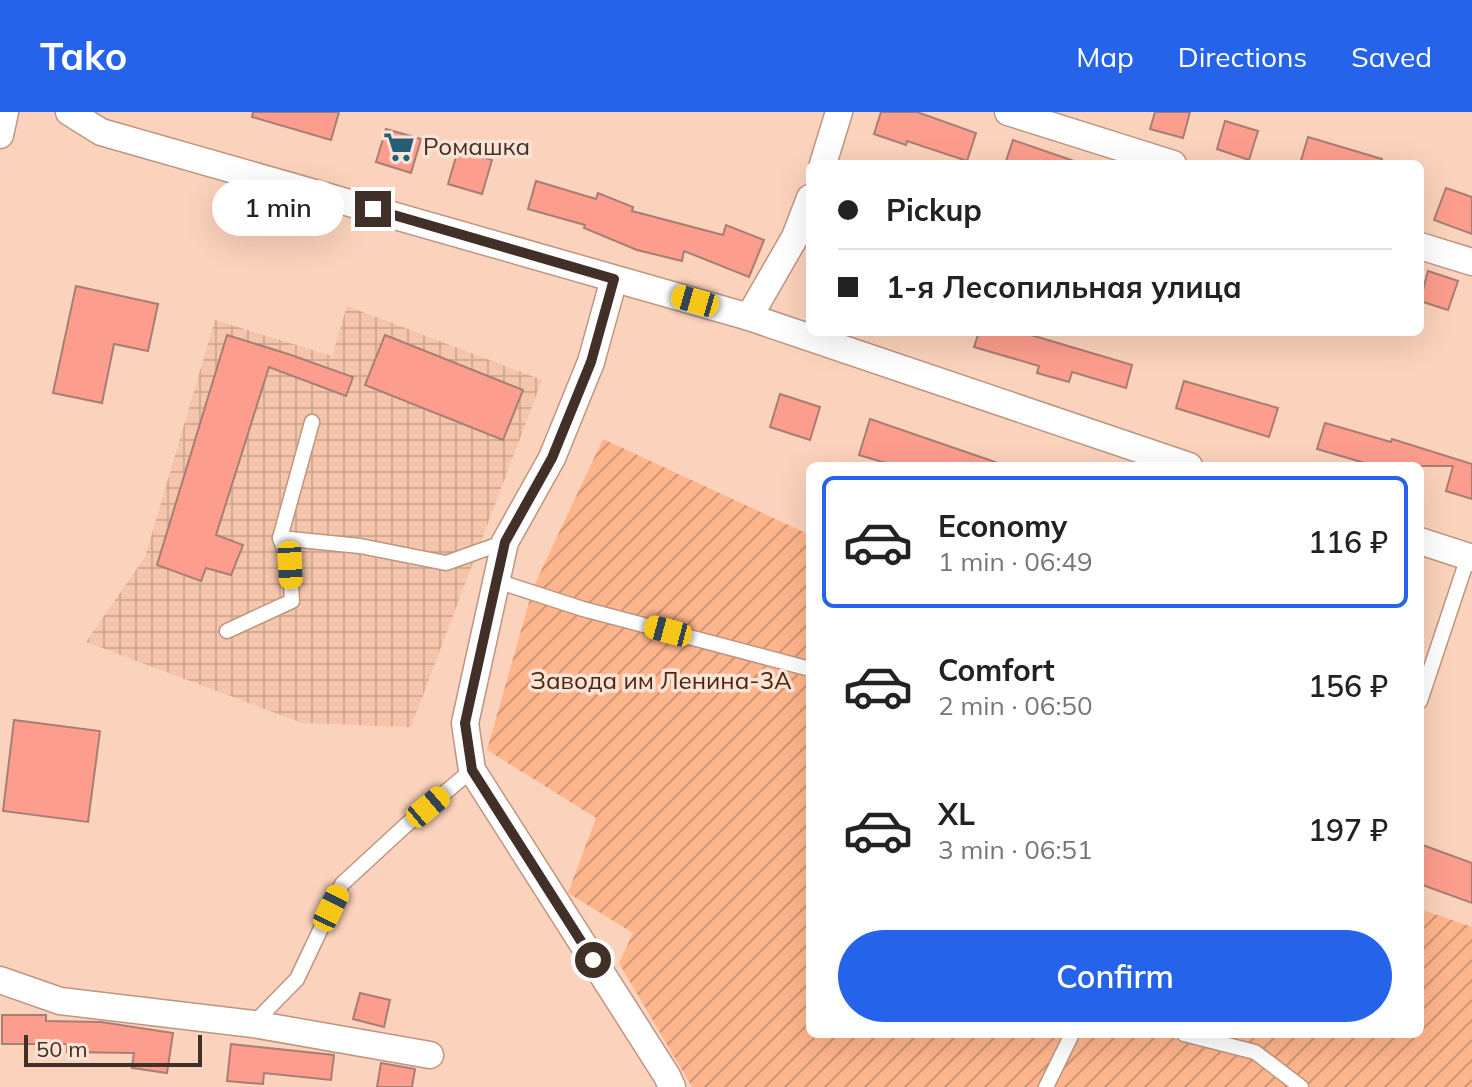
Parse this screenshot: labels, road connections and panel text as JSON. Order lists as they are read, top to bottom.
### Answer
{
  "parks": ["Завода им Ленина-3А"],
  "places": {
    "supermarket": ["Ромашка"]
  },
  "scale_bar": "50 m",
  "page": {
    "header": "Tako",
    "nav": ["Map", "Directions", "Saved"],
    "banner": ["Pickup", "1-я Лесопильная улица"],
    "bubble": "1 min",
    "list": [
      {
        "name": "Economy",
        "note": "1 min · 06:49",
        "value": "116 ₽"
      },
      {
        "name": "Comfort",
        "note": "2 min · 06:50",
        "value": "156 ₽"
      },
      {
        "name": "XL",
        "note": "3 min · 06:51",
        "value": "197 ₽"
      }
    ],
    "buttons": "Confirm",
    "scale": "50 m"
  }
}
